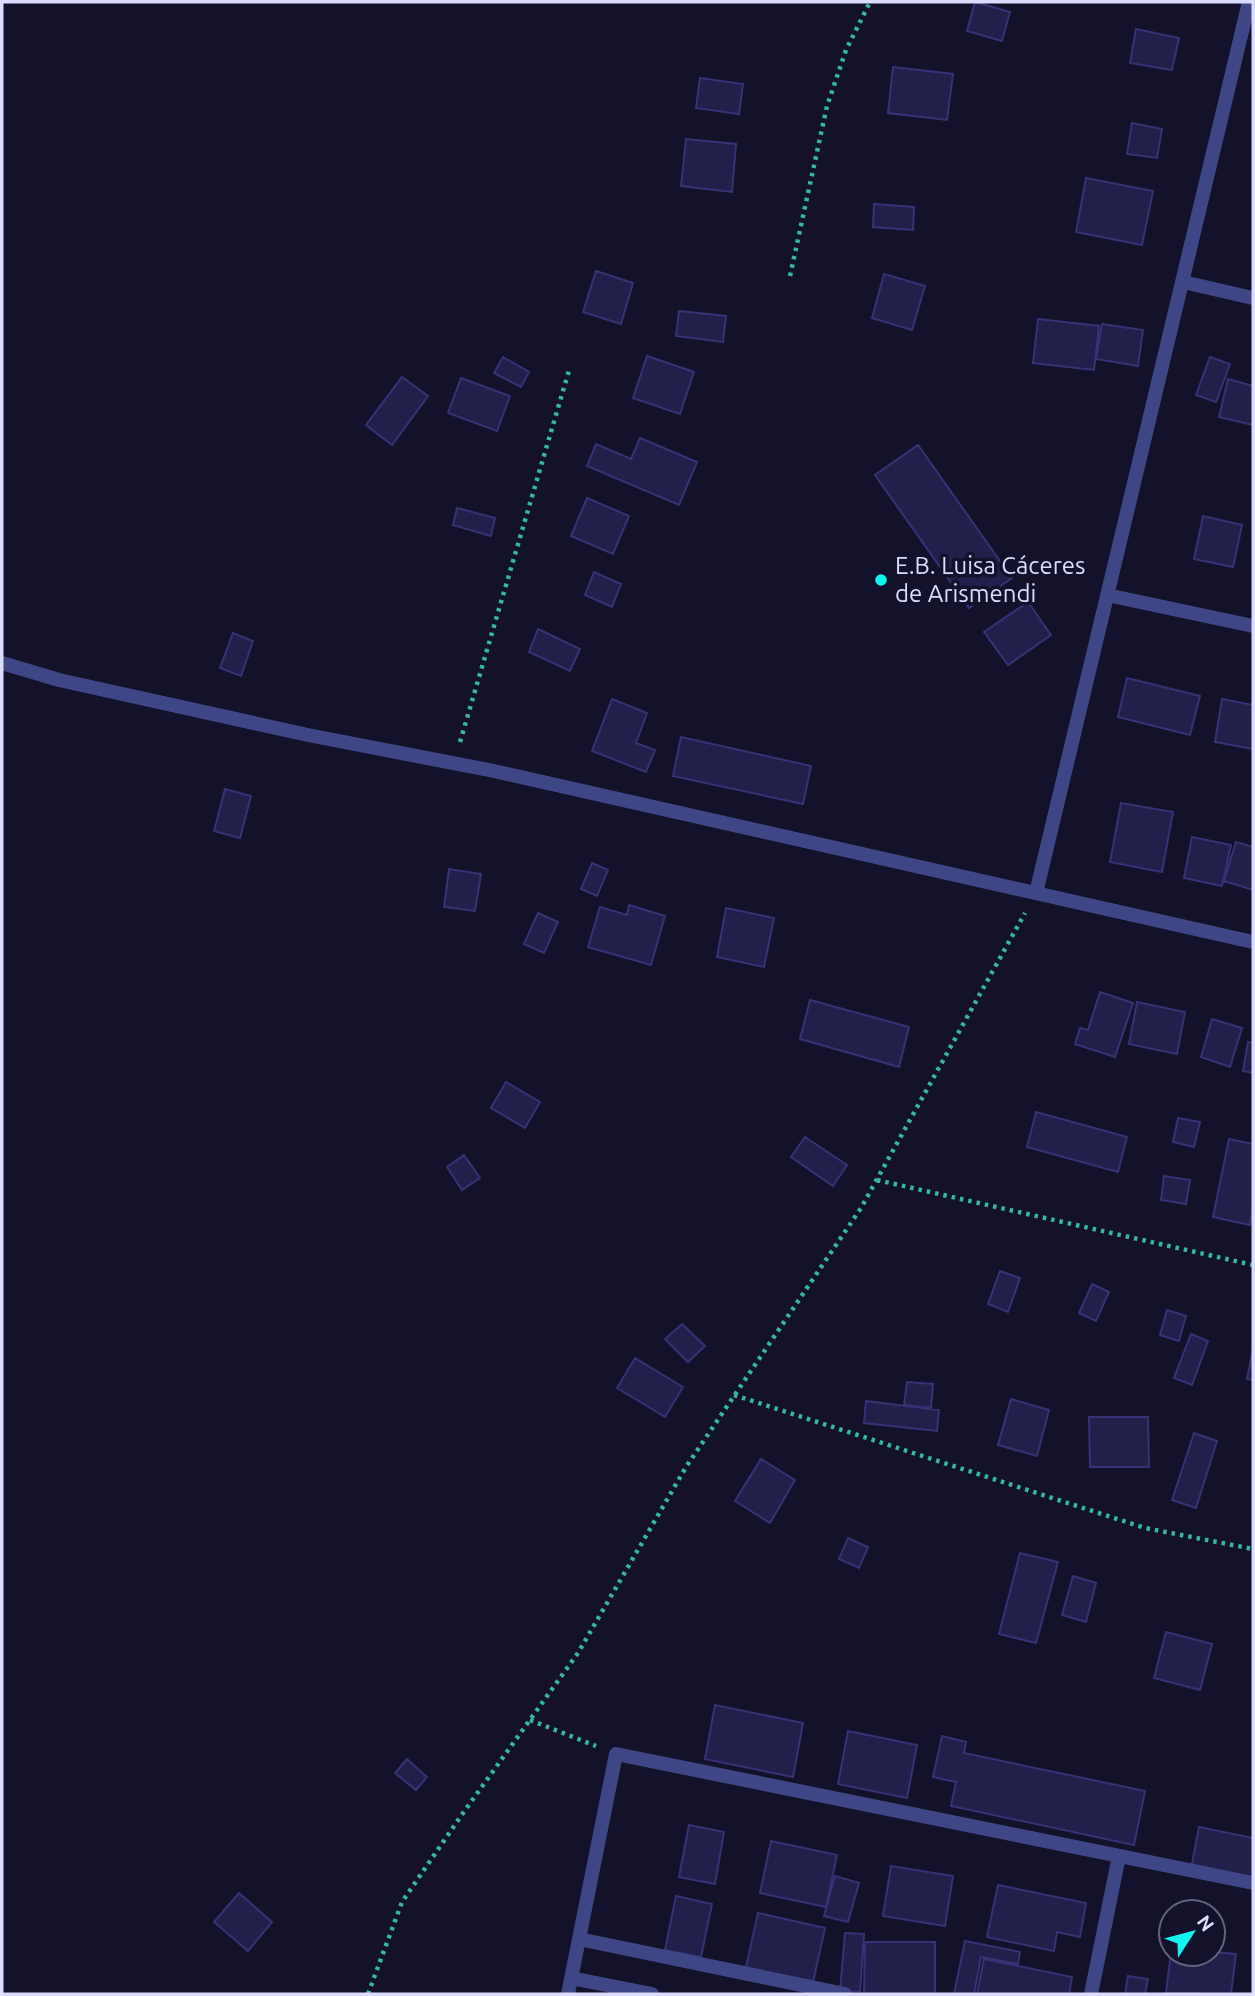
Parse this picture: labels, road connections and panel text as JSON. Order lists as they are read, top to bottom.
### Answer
{
  "places": ["E.B. Luisa Cáceres de Arismendi"],
  "north": "top right"
}
